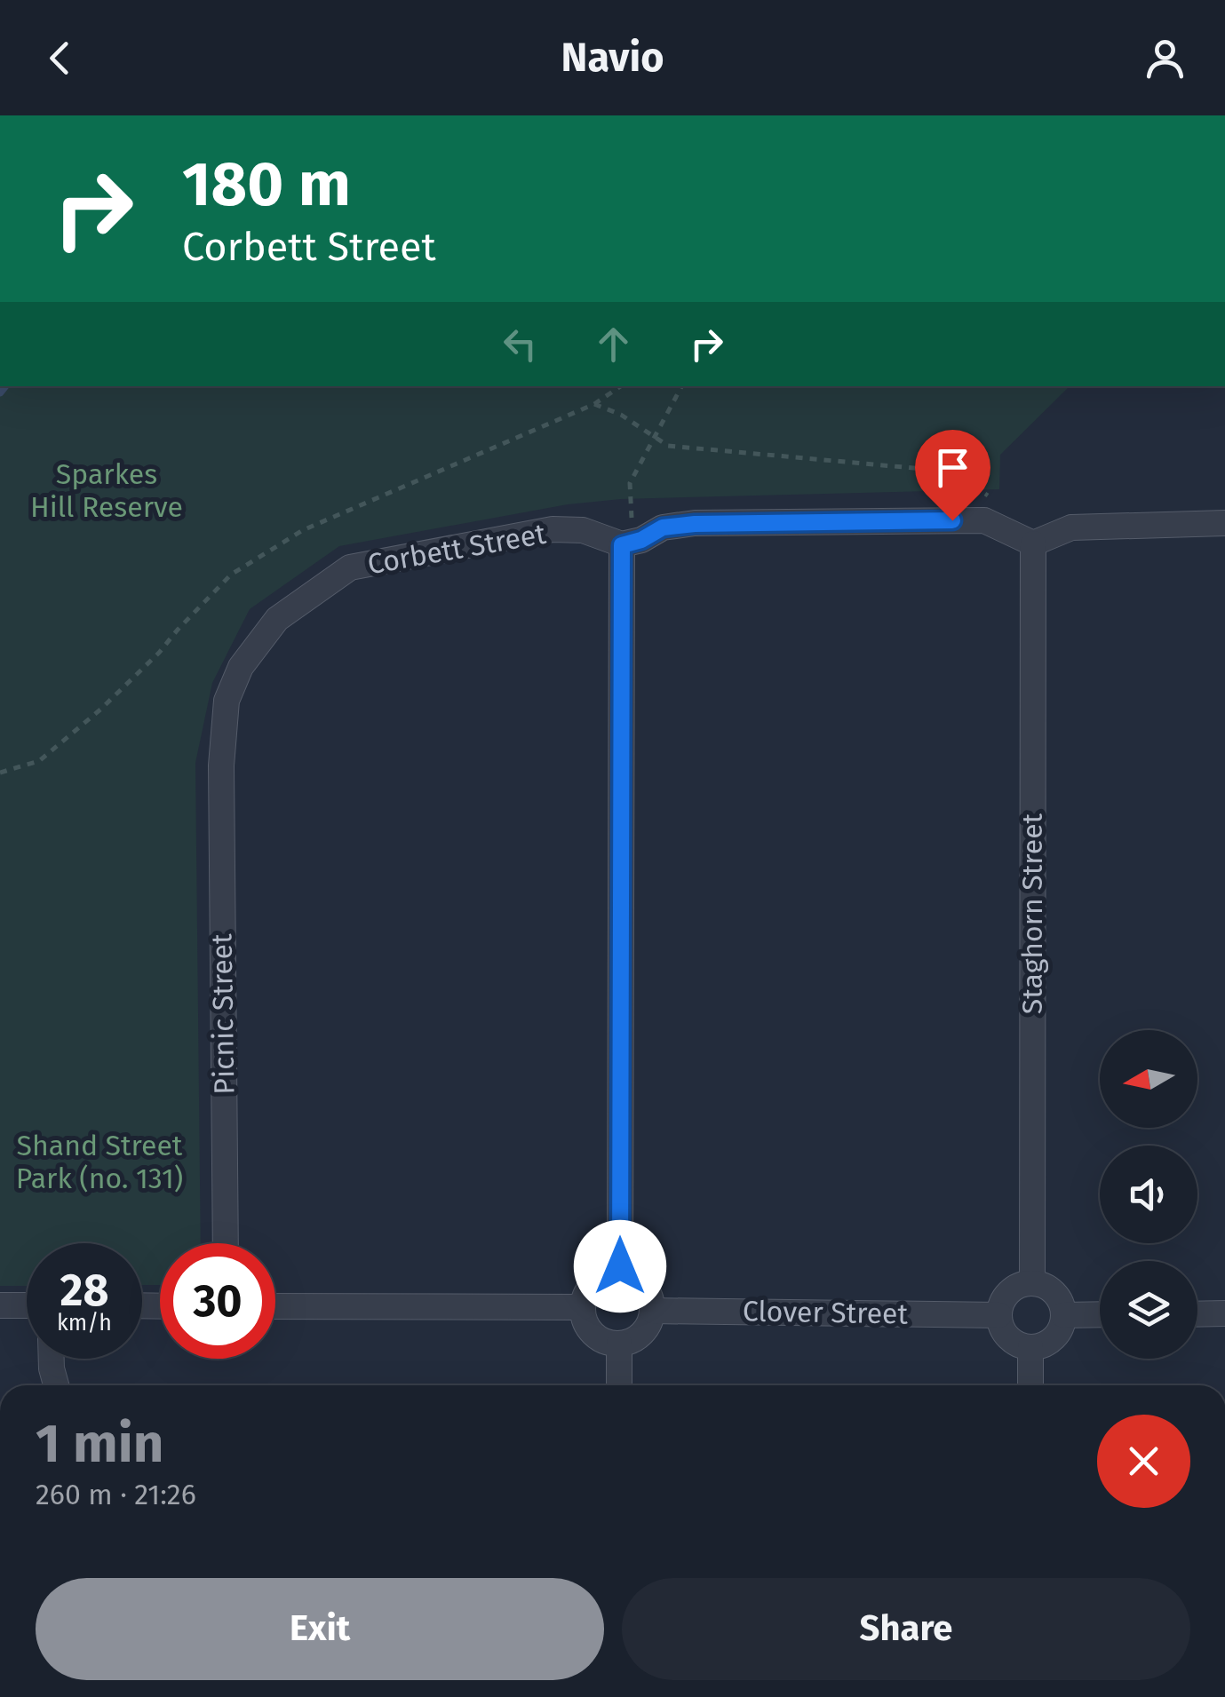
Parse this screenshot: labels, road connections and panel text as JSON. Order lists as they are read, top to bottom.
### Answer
{
  "streets": {
    "street": [
      "Corbett Street",
      "Staghorn Street",
      "Picnic Street",
      "Clover Street"
    ]
  },
  "crossings": [
    ["Corbett Street", "Picnic Street"],
    ["Staghorn Street", "Clover Street"]
  ],
  "parks": ["Sparkes Hill Reserve", "Shand Street Park (no. 131)"],
  "north": "left",
  "page": {
    "header": "Navio",
    "turn": ["180 m", "Corbett Street"],
    "speed": "28 km/h",
    "limit": "30",
    "heading": ["1 min", "260 m · 21:26"],
    "buttons": ["Exit", "Share"]
  }
}
